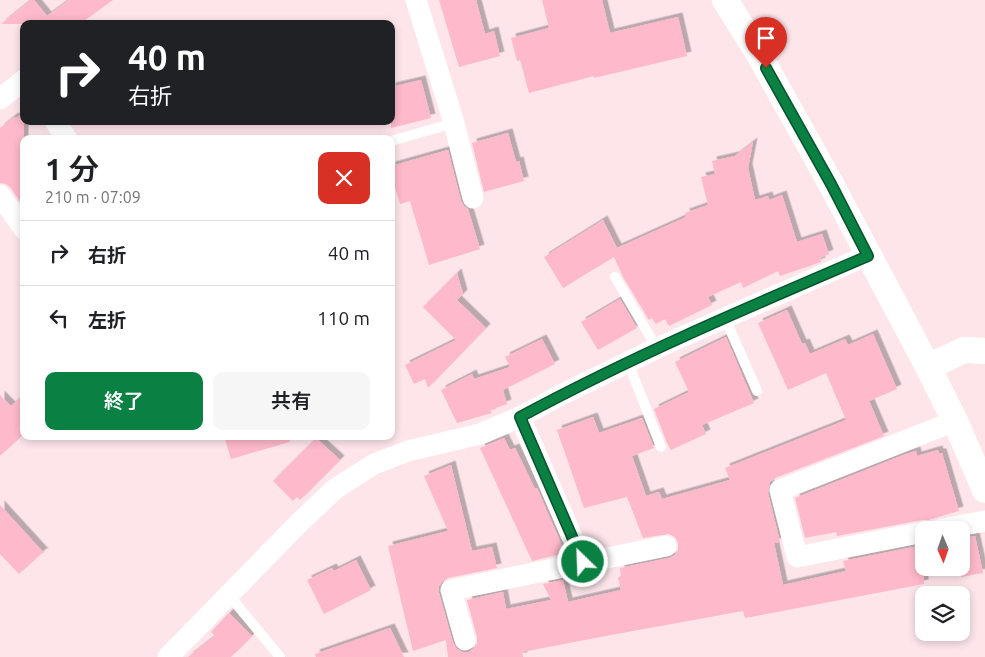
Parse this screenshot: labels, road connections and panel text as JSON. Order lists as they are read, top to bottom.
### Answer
{
  "north": "bottom",
  "page": {
    "turn": ["40 m", "右折"],
    "heading": ["1 分", "210 m · 07:09"],
    "list": [
      {
        "name": "右折",
        "value": "40 m"
      },
      {
        "name": "左折",
        "value": "110 m"
      }
    ],
    "buttons": ["終了", "共有"]
  }
}
